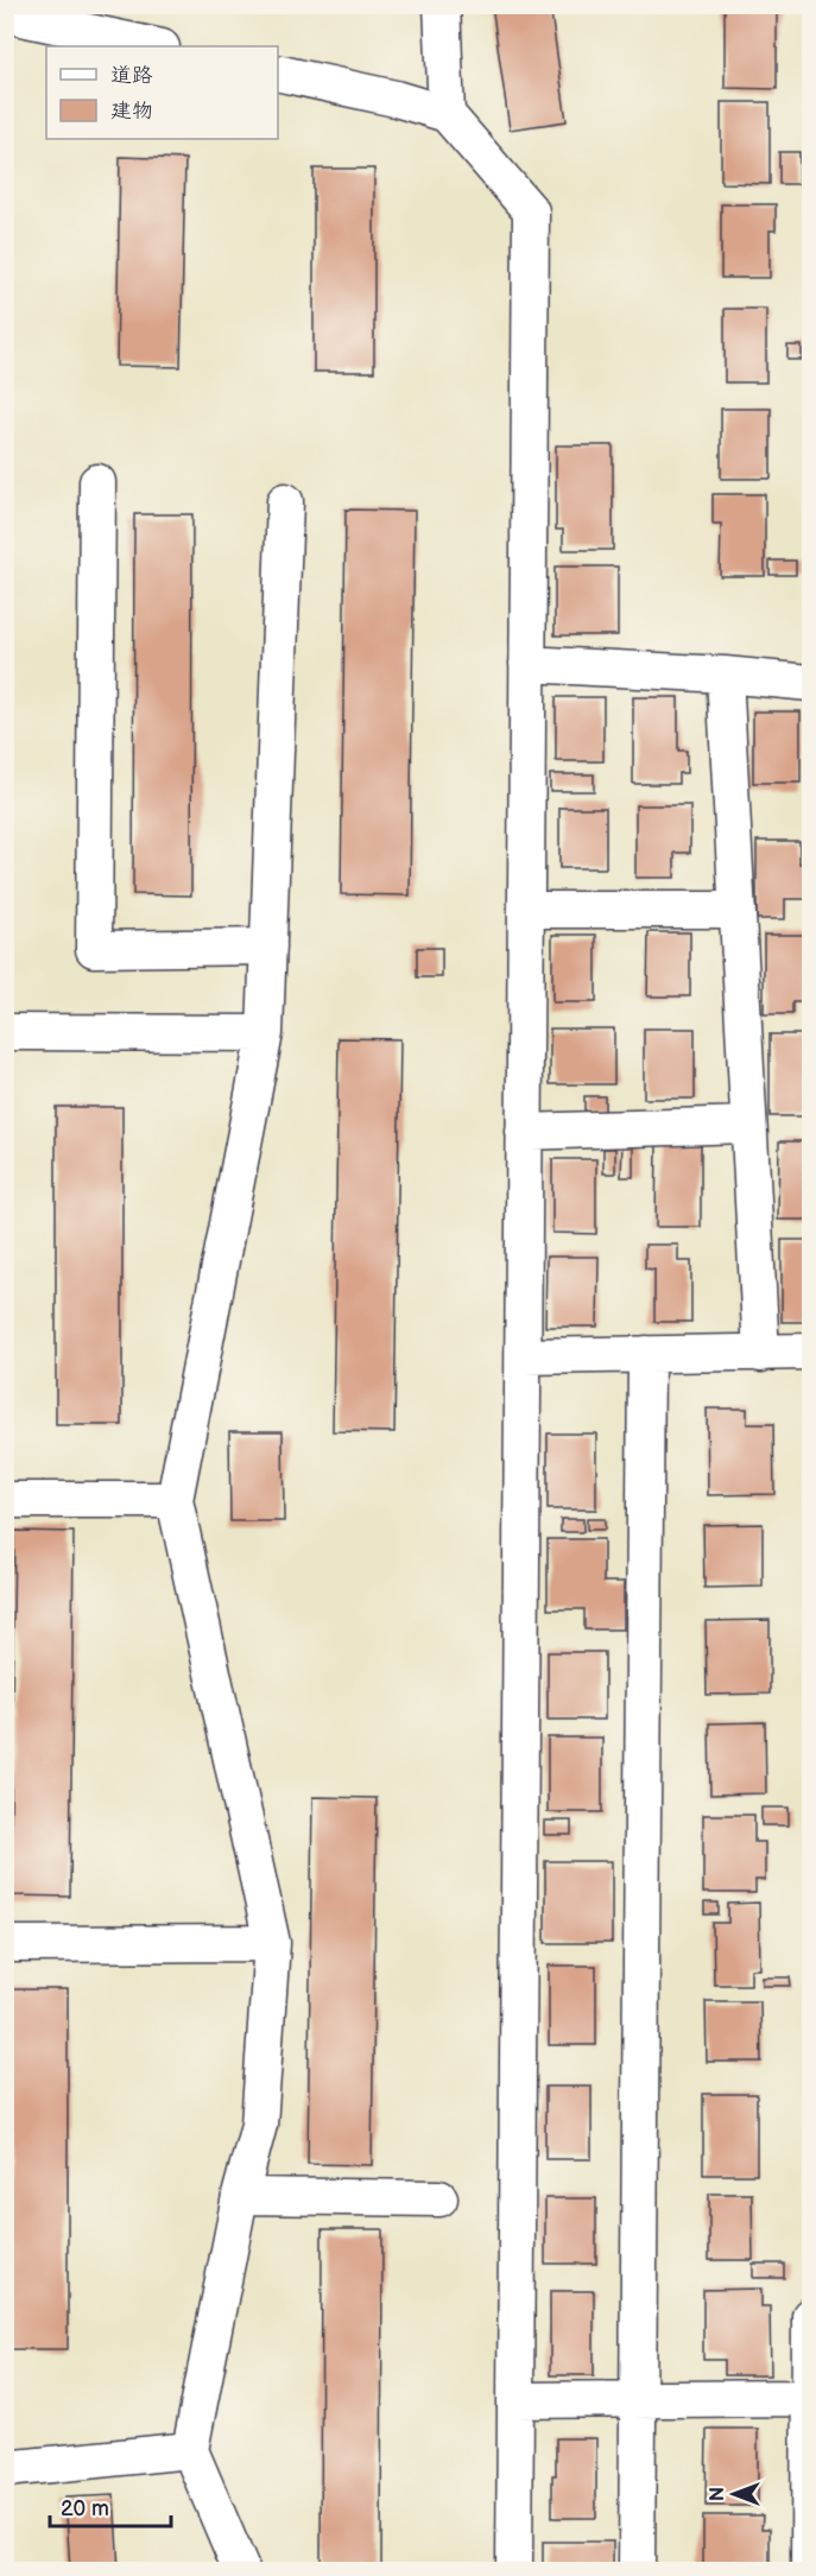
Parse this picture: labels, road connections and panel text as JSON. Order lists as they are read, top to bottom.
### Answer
{
  "legend": ["道路", "建物"],
  "scale_bar": "20 m",
  "north": "left"
}
